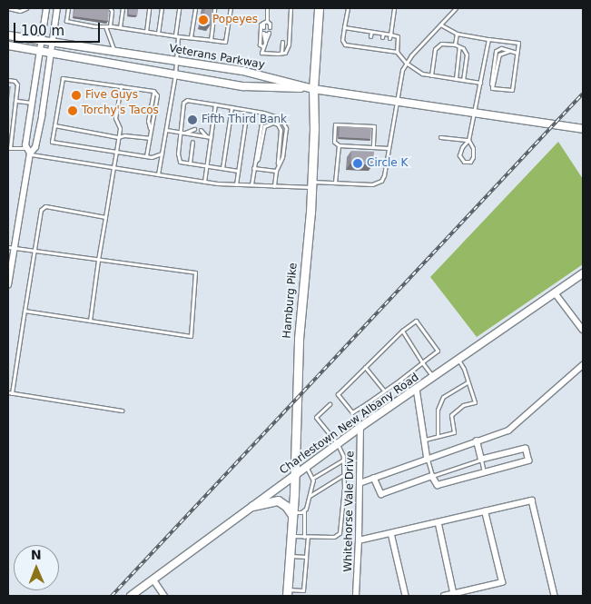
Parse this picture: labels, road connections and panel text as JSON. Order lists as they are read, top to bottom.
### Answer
{
  "streets": {
    "main road": ["Veterans Parkway", "Hamburg Pike", "Charlestown New Albany Road"],
    "street": ["Whitehorse Vale Drive"]
  },
  "crossings": [
    ["Veterans Parkway", "Hamburg Pike"],
    ["Hamburg Pike", "Charlestown New Albany Road"],
    ["Charlestown New Albany Road", "Whitehorse Vale Drive"]
  ],
  "places": [
    "Popeyes",
    "Five Guys",
    "Torchy's Tacos",
    "Fifth Third Bank",
    "Circle K"
  ],
  "scale_bar": "100 m",
  "north": "top"
}
